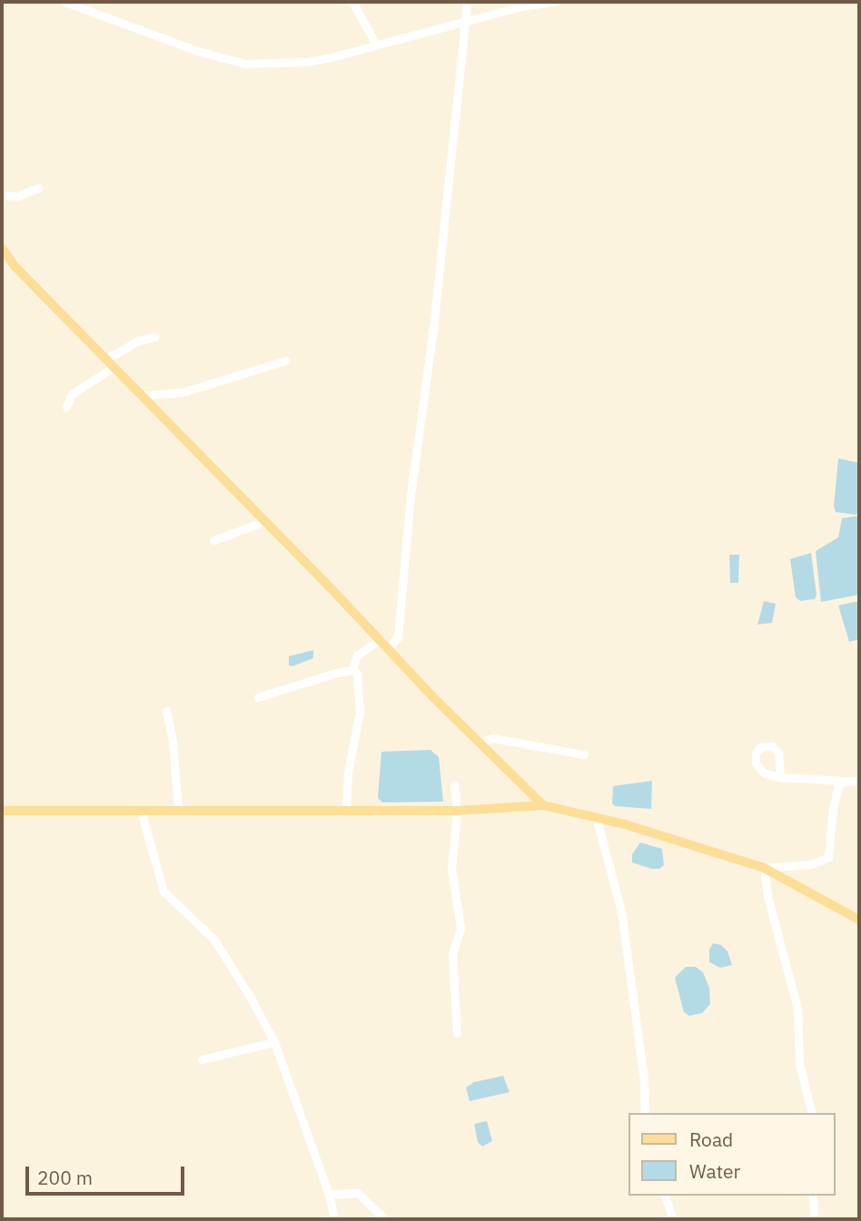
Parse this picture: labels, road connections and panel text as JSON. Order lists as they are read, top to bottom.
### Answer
{
  "legend": ["Road", "Water"],
  "scale_bar": "200 m"
}
